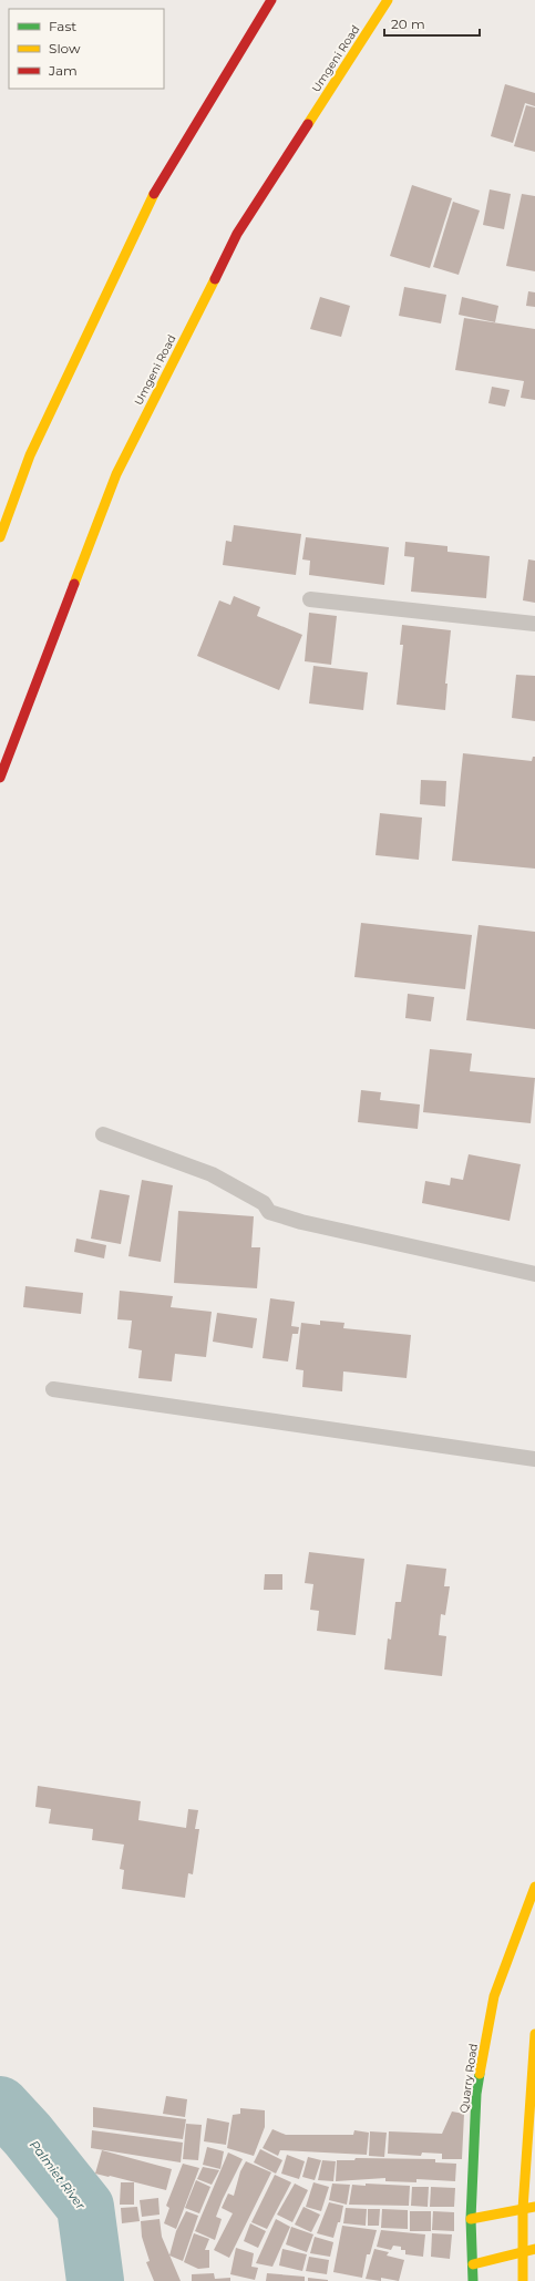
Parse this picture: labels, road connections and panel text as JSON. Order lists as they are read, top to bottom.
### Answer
{
  "streets": {
    "main road": ["Umgeni Road", "Quarry Road"]
  },
  "water": ["Palmiet River"],
  "legend": ["Fast", "Slow", "Jam"],
  "scale_bar": "20 m"
}
